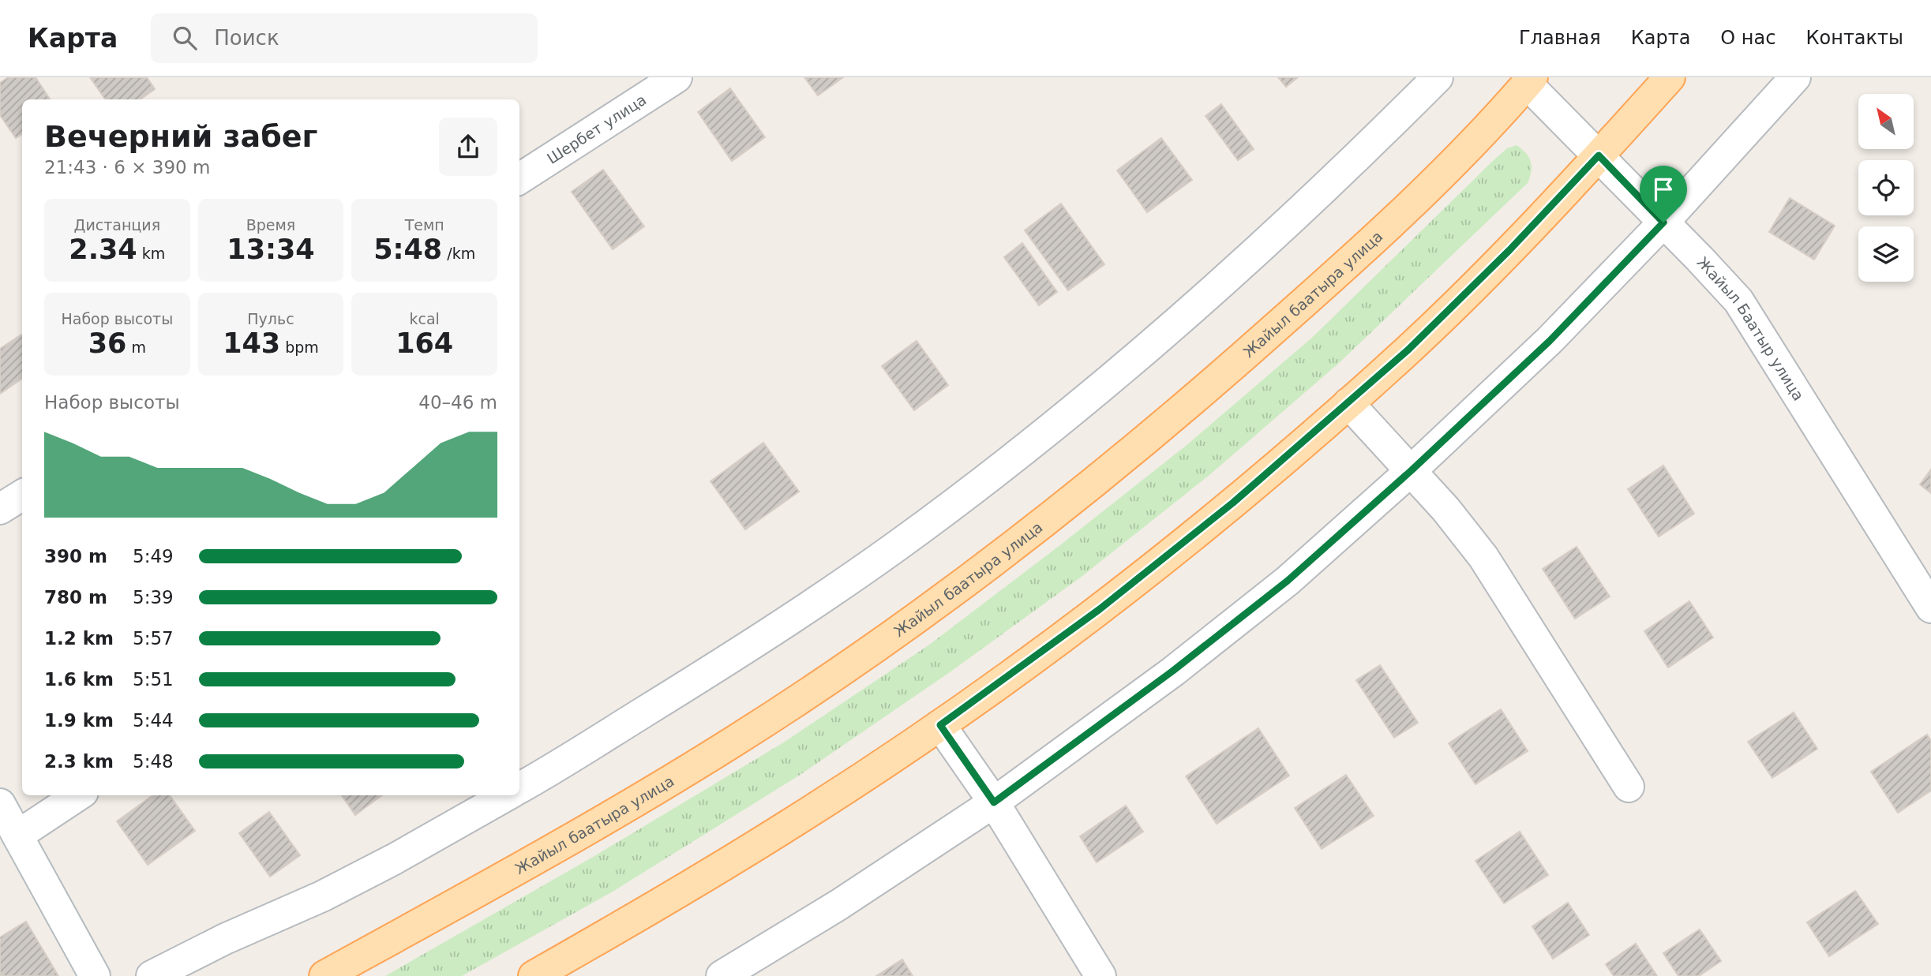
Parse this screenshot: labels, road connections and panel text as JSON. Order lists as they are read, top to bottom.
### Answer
{
  "streets": {
    "main road": ["Жайыл баатыра улица"],
    "street": ["Шербет улица", "Жайыл Баатыр улица"]
  },
  "crossings": [
    ["Жайыл баатыра улица", "Жайыл Баатыр улица"]
  ],
  "north": "top left",
  "page": {
    "header": "Карта",
    "search": "Поиск",
    "nav": [
      "Главная",
      "Карта",
      "О нас",
      "Контакты"
    ],
    "heading": ["Вечерний забег", "21:43 · 6 × 390 m"],
    "stats": [
      ["Дистанция", "2.34 km"],
      ["Время", "13:34"],
      ["Темп", "5:48 /km"],
      ["Набор высоты", "36 m"],
      ["Пульс", "143 bpm"],
      ["kcal", "164"]
    ],
    "chart": ["Набор высоты", "40–46 m"],
    "list": [
      {
        "name": "390 m",
        "note": "5:49"
      },
      {
        "name": "780 m",
        "note": "5:39"
      },
      {
        "name": "1.2 km",
        "note": "5:57"
      },
      {
        "name": "1.6 km",
        "note": "5:51"
      },
      {
        "name": "1.9 km",
        "note": "5:44"
      },
      {
        "name": "2.3 km",
        "note": "5:48"
      }
    ]
  }
}
